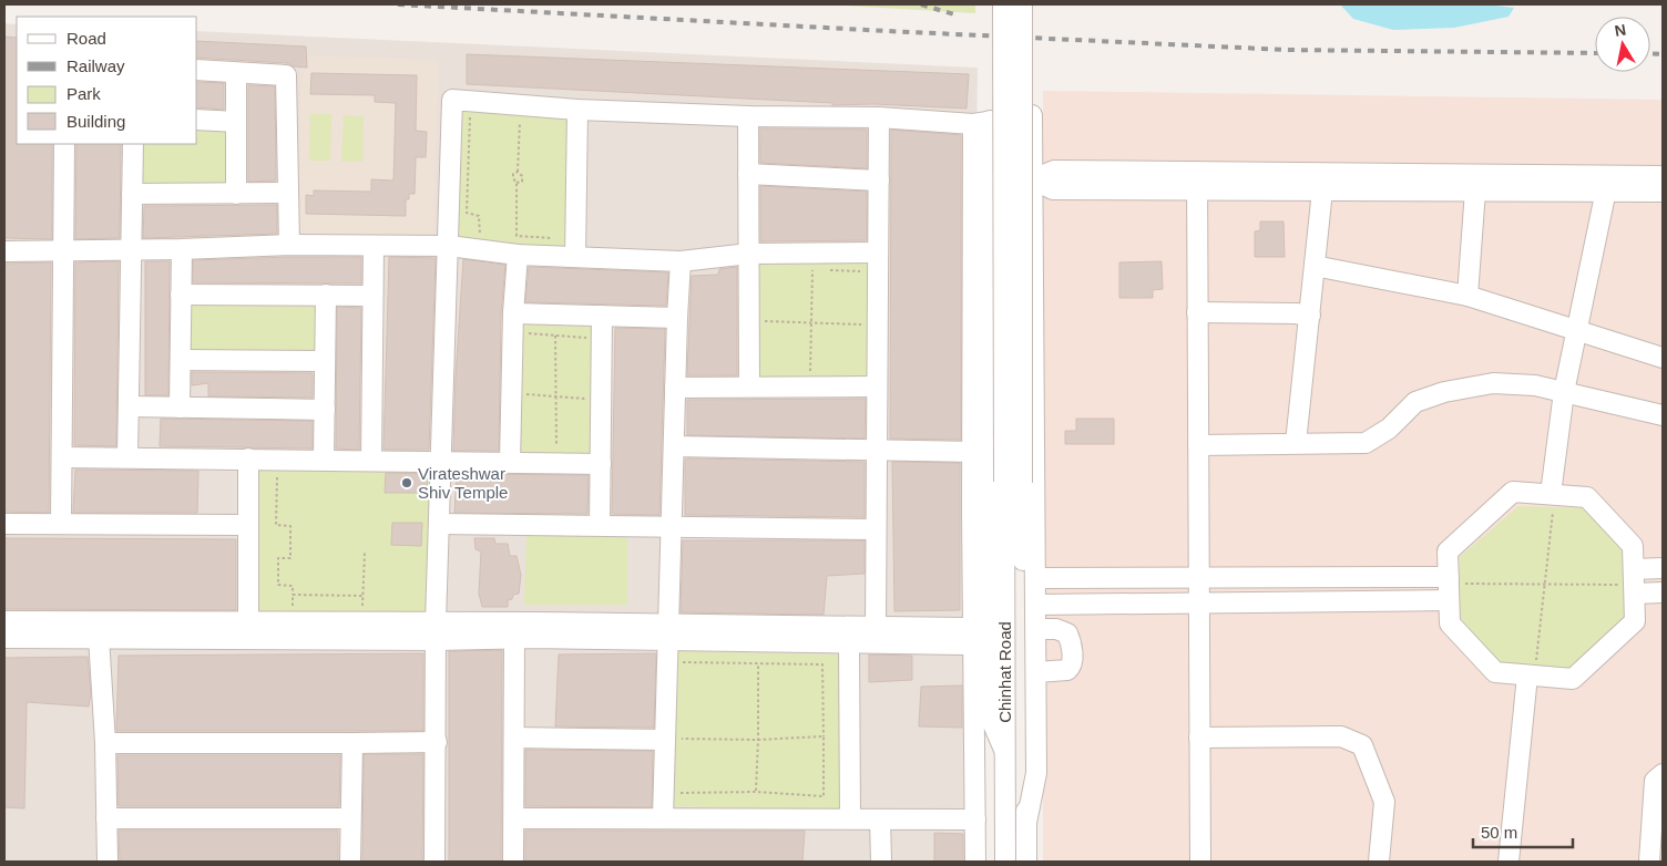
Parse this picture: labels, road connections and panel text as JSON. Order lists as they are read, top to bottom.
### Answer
{
  "streets": {
    "street": ["Chinhat Road"]
  },
  "places": ["Virateshwar Shiv Temple"],
  "legend": [
    "Road",
    "Railway",
    "Park",
    "Building"
  ],
  "scale_bar": "50 m",
  "north": "top"
}
